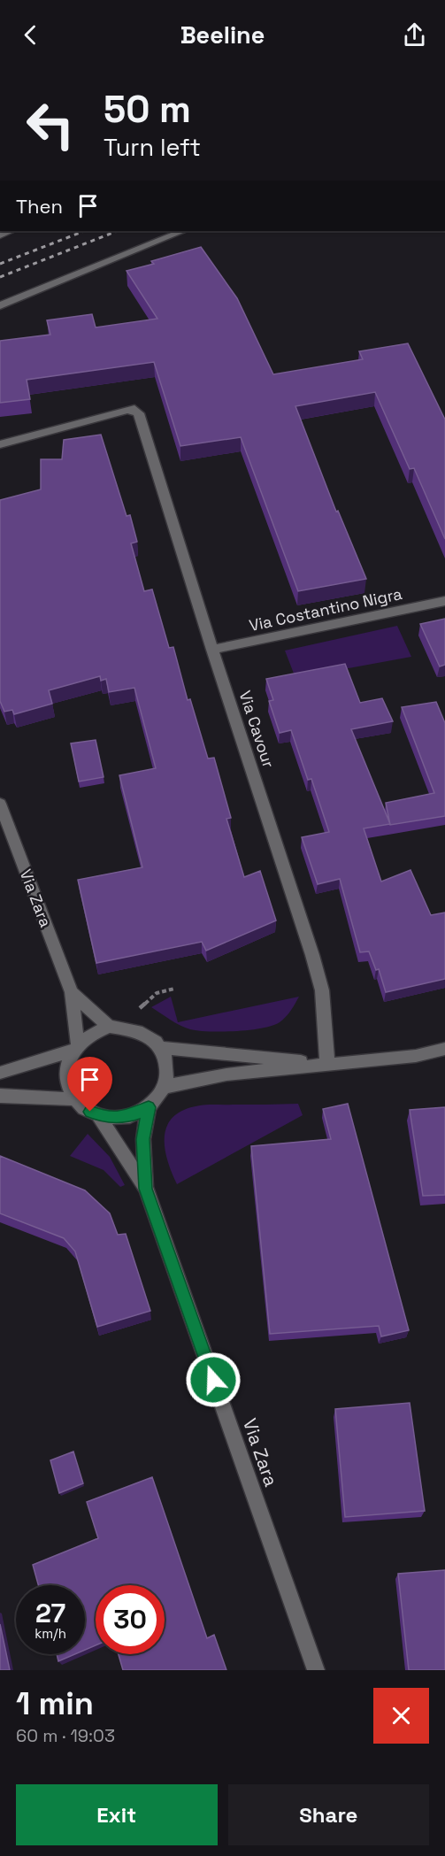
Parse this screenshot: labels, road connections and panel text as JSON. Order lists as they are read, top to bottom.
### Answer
{
  "streets": {
    "street": ["Via Costantino Nigra", "Via Cavour", "Via Zara"]
  },
  "crossings": [
    ["Via Costantino Nigra", "Via Cavour"]
  ],
  "page": {
    "header": "Beeline",
    "turn": ["50 m", "Turn left"],
    "then": "Then",
    "speed": "27 km/h",
    "limit": "30",
    "heading": ["1 min", "60 m · 19:03"],
    "buttons": ["Exit", "Share"]
  }
}
